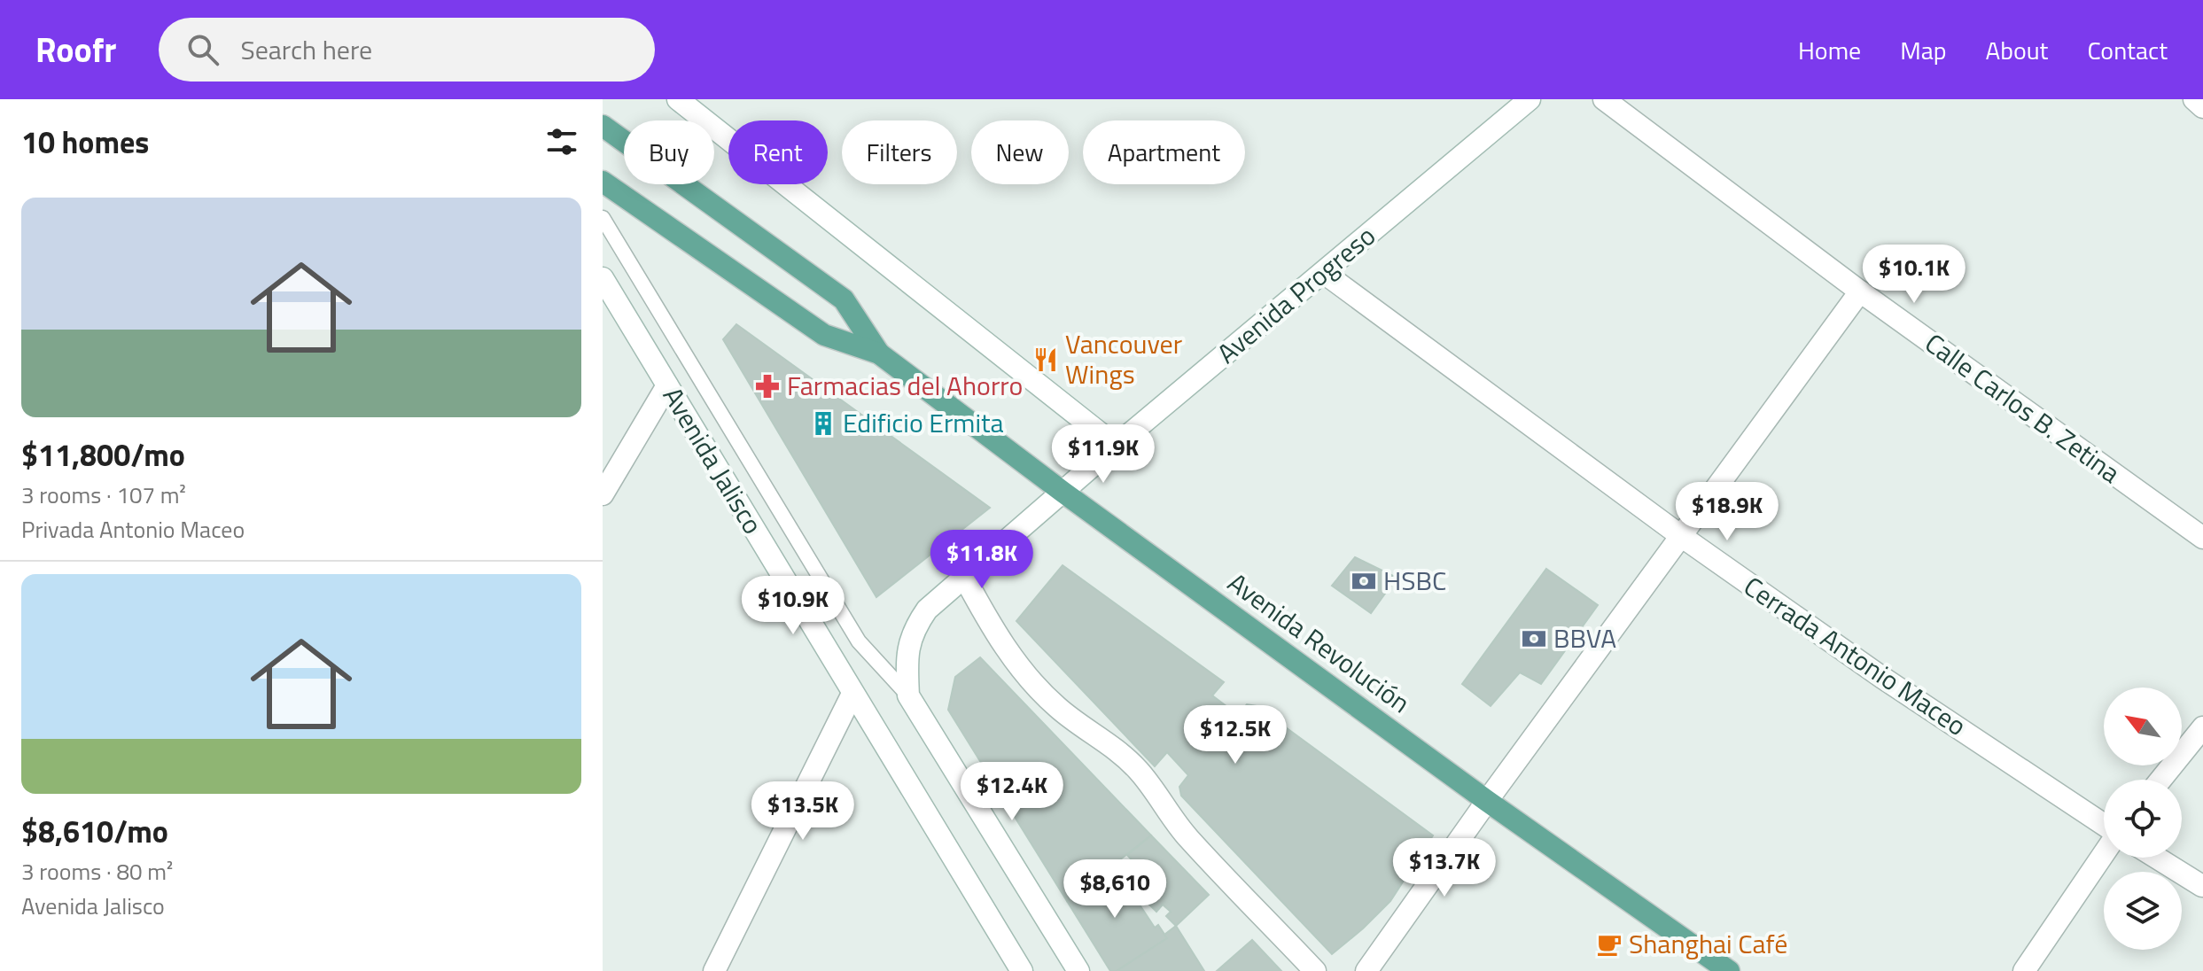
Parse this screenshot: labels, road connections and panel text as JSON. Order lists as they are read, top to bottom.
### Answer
{
  "streets": {
    "main road": ["Avenida Revolución"],
    "street": [
      "Avenida Progreso",
      "Calle Carlos B. Zetina",
      "Avenida Jalisco",
      "Cerrada Antonio Maceo"
    ]
  },
  "crossings": [
    ["Avenida Progreso", "Avenida Revolución"],
    ["Avenida Progreso", "Cerrada Antonio Maceo"]
  ],
  "places": {
    "restaurant": ["Vancouver Wings"],
    "pharmacy": ["Farmacias del Ahorro"],
    "building": ["Edificio Ermita"],
    "bank": ["HSBC", "BBVA"],
    "cafe": ["Shanghai Café"]
  },
  "north": "top left",
  "page": {
    "header": "Roofr",
    "search": "Search here",
    "nav": [
      "Home",
      "Map",
      "About",
      "Contact"
    ],
    "heading": "10 homes",
    "chip": [
      "Buy",
      "Rent",
      "Filters",
      "New",
      "Apartment"
    ],
    "list": [
      {
        "name": "$11,800/mo",
        "note": "3 rooms · 107 m² · Privada Antonio Maceo"
      },
      {
        "name": "$8,610/mo",
        "note": "3 rooms · 80 m² · Avenida Jalisco"
      }
    ],
    "price": [
      "$10.1K",
      "$11.9K",
      "$18.9K",
      "$11.8K",
      "$10.9K",
      "$12.5K",
      "$12.4K",
      "$13.5K",
      "$13.7K",
      "$8,610"
    ]
  }
}
